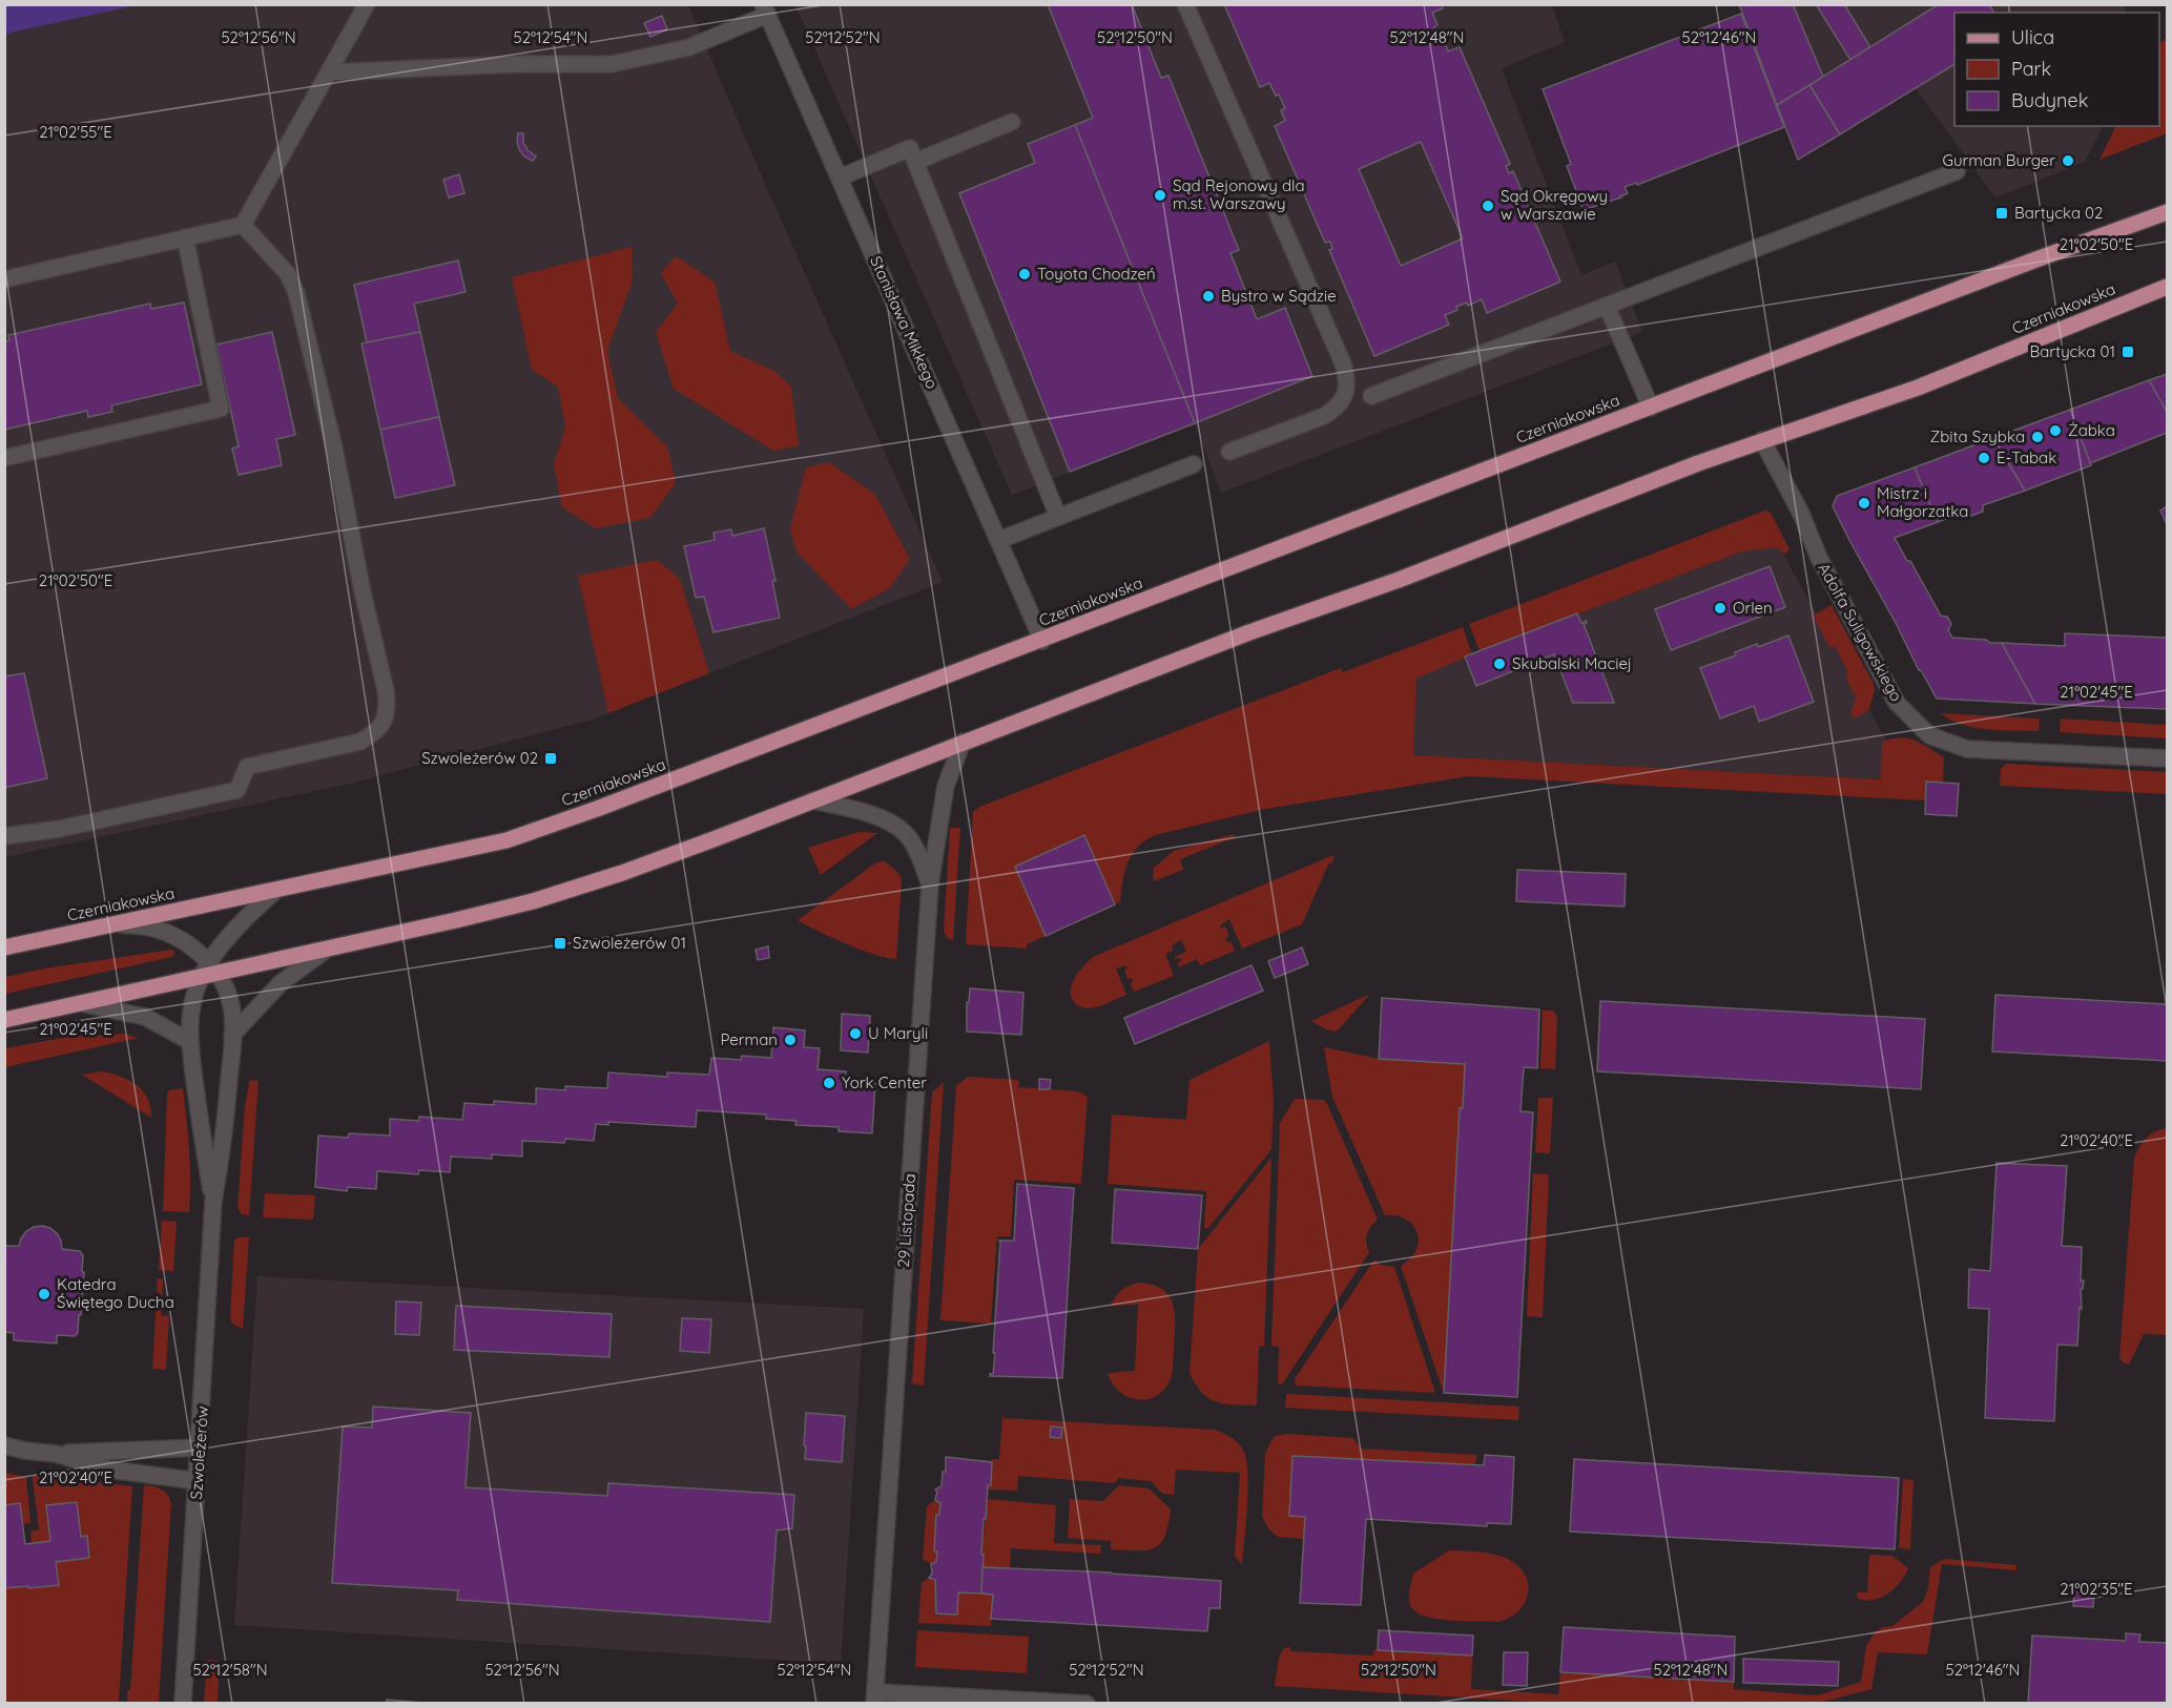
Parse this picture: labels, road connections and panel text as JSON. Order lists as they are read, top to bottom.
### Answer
{
  "streets": {
    "main road": ["Czerniakowska"],
    "street": [
      "Stanisława Mikkego",
      "Adolfa Suligowskiego",
      "29 Listopada",
      "Szwoleżerów"
    ]
  },
  "crossings": [
    ["Czerniakowska", "Stanisława Mikkego"],
    ["Czerniakowska", "Adolfa Suligowskiego"],
    ["Czerniakowska", "29 Listopada"],
    ["Czerniakowska", "Szwoleżerów"]
  ],
  "places": {
    "other": [
      "Gurman Burger",
      "Sąd Rejonowy dla m.st. Warszawy",
      "Sąd Okręgowy w Warszawie",
      "Toyota Chodzeń",
      "Bystro w Sądzie",
      "Żabka",
      "Zbita Szybka",
      "E-Tabak",
      "Mistrz i Małgorzatka",
      "Orlen",
      "Skubalski Maciej",
      "U Maryli",
      "Perman",
      "York Center",
      "Katedra Świętego Ducha"
    ],
    "transit": [
      "Bartycka 02",
      "Bartycka 01",
      "Szwoleżerów 02",
      "Szwoleżerów 01"
    ]
  },
  "legend": ["Ulica", "Park", "Budynek"],
  "coordinates": [
    "52°12'56\"N",
    "52°12'54\"N",
    "52°12'52\"N",
    "52°12'50\"N",
    "52°12'48\"N",
    "52°12'46\"N",
    "21°02'55\"E",
    "21°02'50\"E",
    "21°02'45\"E",
    "21°02'40\"E",
    "21°02'35\"E",
    "52°12'58\"N"
  ]
}
